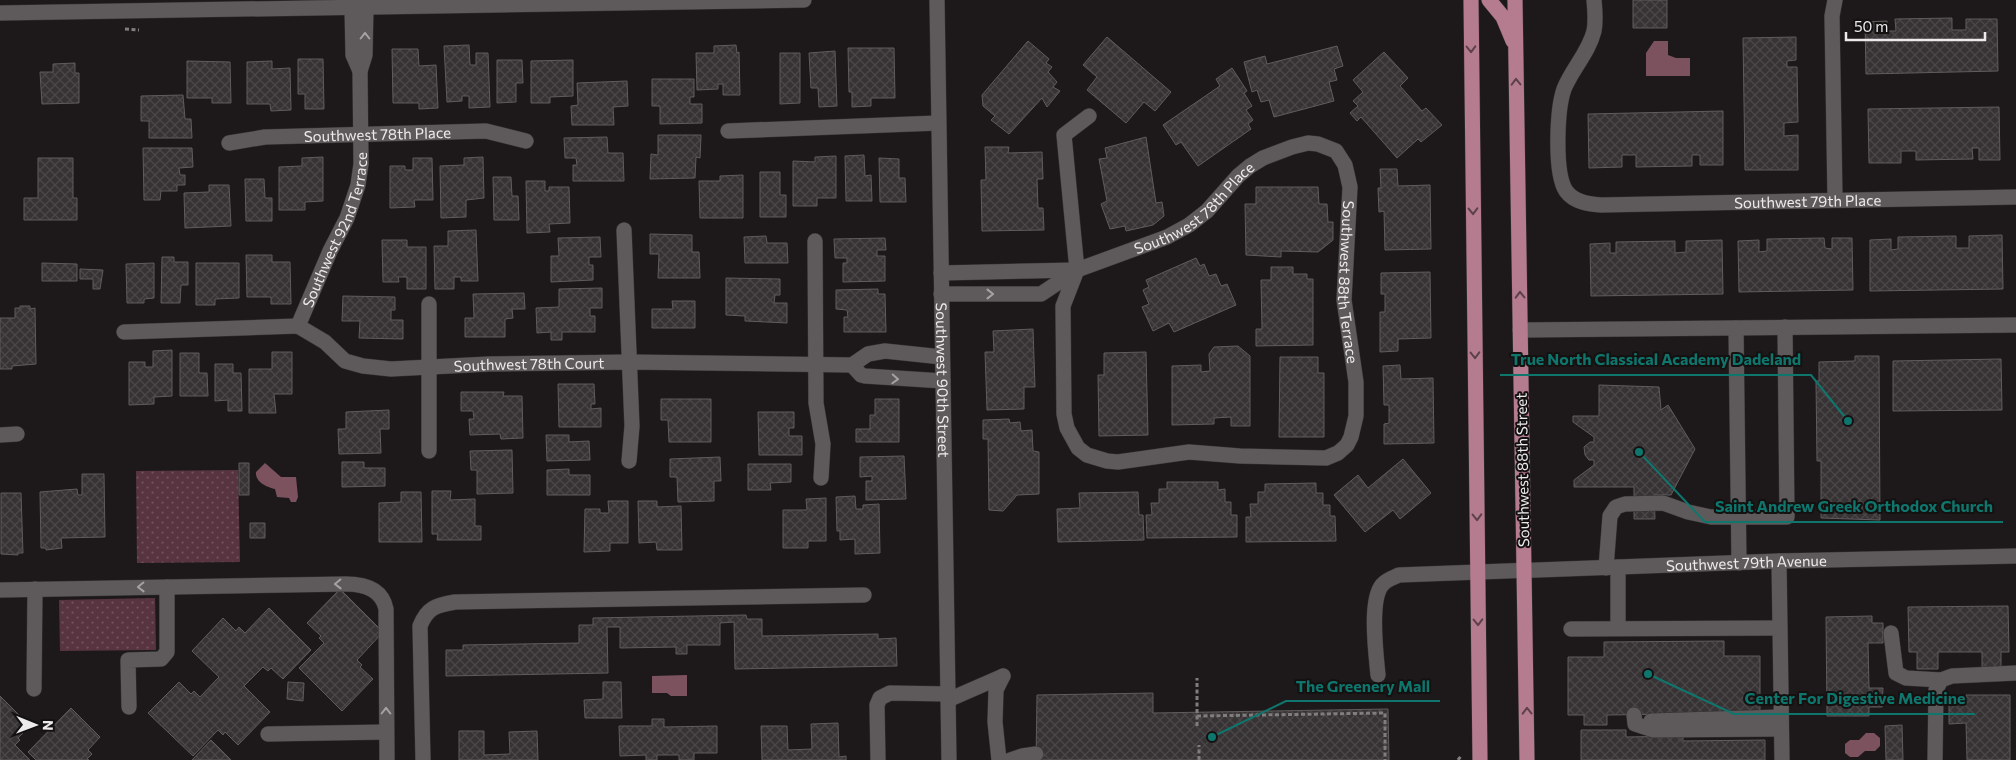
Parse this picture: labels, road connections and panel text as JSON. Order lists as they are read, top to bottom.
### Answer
{
  "streets": {
    "main road": ["Southwest 88th Street"],
    "street": [
      "Southwest 78th Place",
      "Southwest 79th Place",
      "Southwest 92nd Terrace",
      "Southwest 88th Terrace",
      "Southwest 78th Court",
      "Southwest 90th Street",
      "Southwest 79th Avenue"
    ]
  },
  "crossings": [
    ["Southwest 78th Place", "Southwest 92nd Terrace"],
    ["Southwest 78th Place", "Southwest 88th Terrace"],
    ["Southwest 92nd Terrace", "Southwest 78th Court"],
    ["Southwest 78th Court", "Southwest 90th Street"],
    ["Southwest 88th Street", "Southwest 79th Avenue"]
  ],
  "places": [
    "True North Classical Academy Dadeland",
    "Saint Andrew Greek Orthodox Church",
    "Center For Digestive Medicine",
    "The Greenery Mall"
  ],
  "scale_bar": "50 m",
  "north": "right"
}
